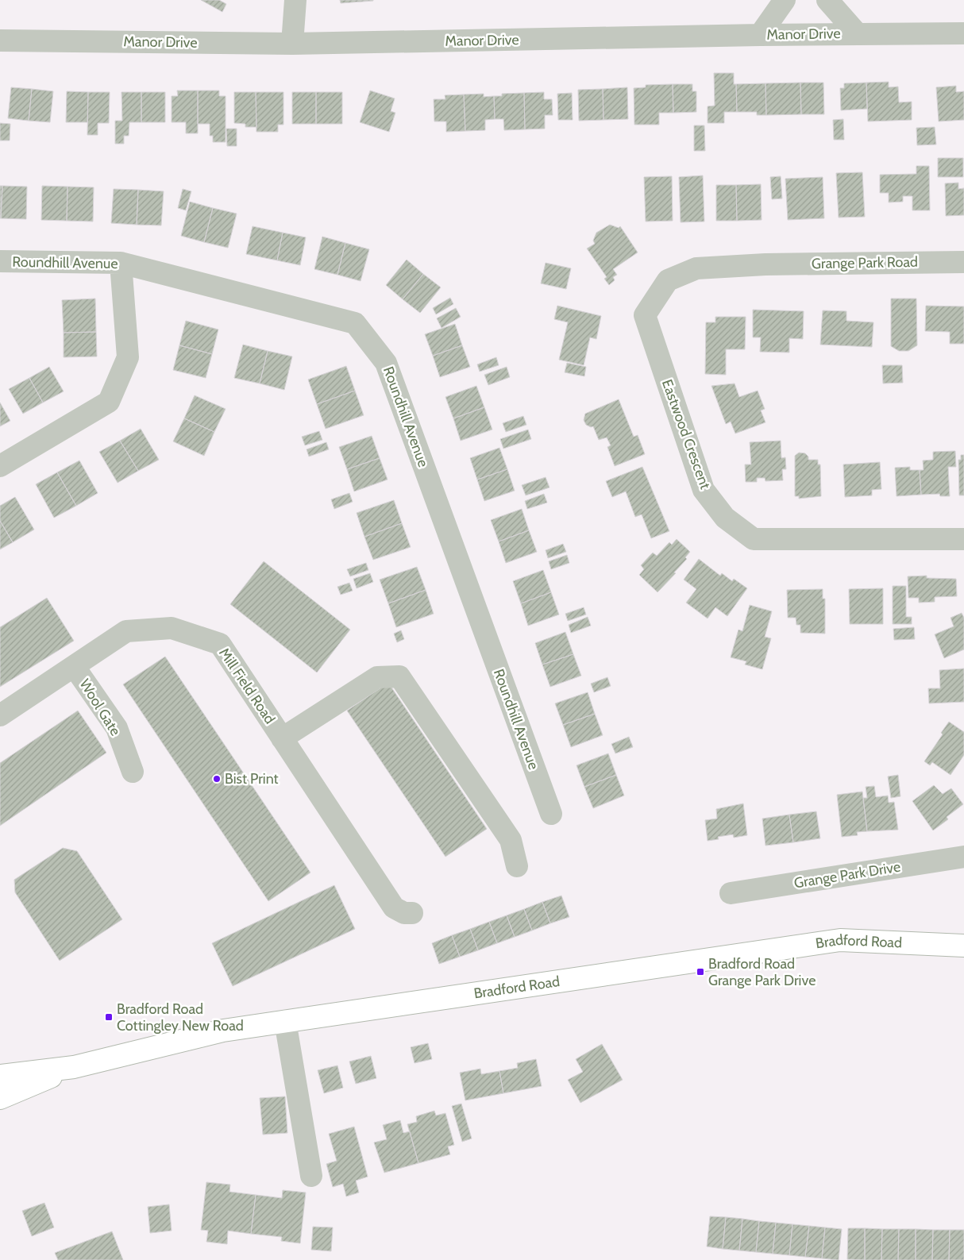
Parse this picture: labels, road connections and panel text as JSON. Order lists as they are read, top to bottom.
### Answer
{
  "streets": {
    "main road": ["Bradford Road"],
    "street": [
      "Manor Drive",
      "Roundhill Avenue",
      "Grange Park Road",
      "Eastwood Crescent",
      "Mill Field Road",
      "Wool Gate",
      "Grange Park Drive"
    ]
  },
  "crossings": [
    ["Grange Park Road", "Eastwood Crescent"],
    ["Mill Field Road", "Wool Gate"]
  ],
  "places": {
    "other": ["Bist Print"],
    "transit": ["Bradford Road Grange Park Drive", "Bradford Road Cottingley New Road"]
  }
}
